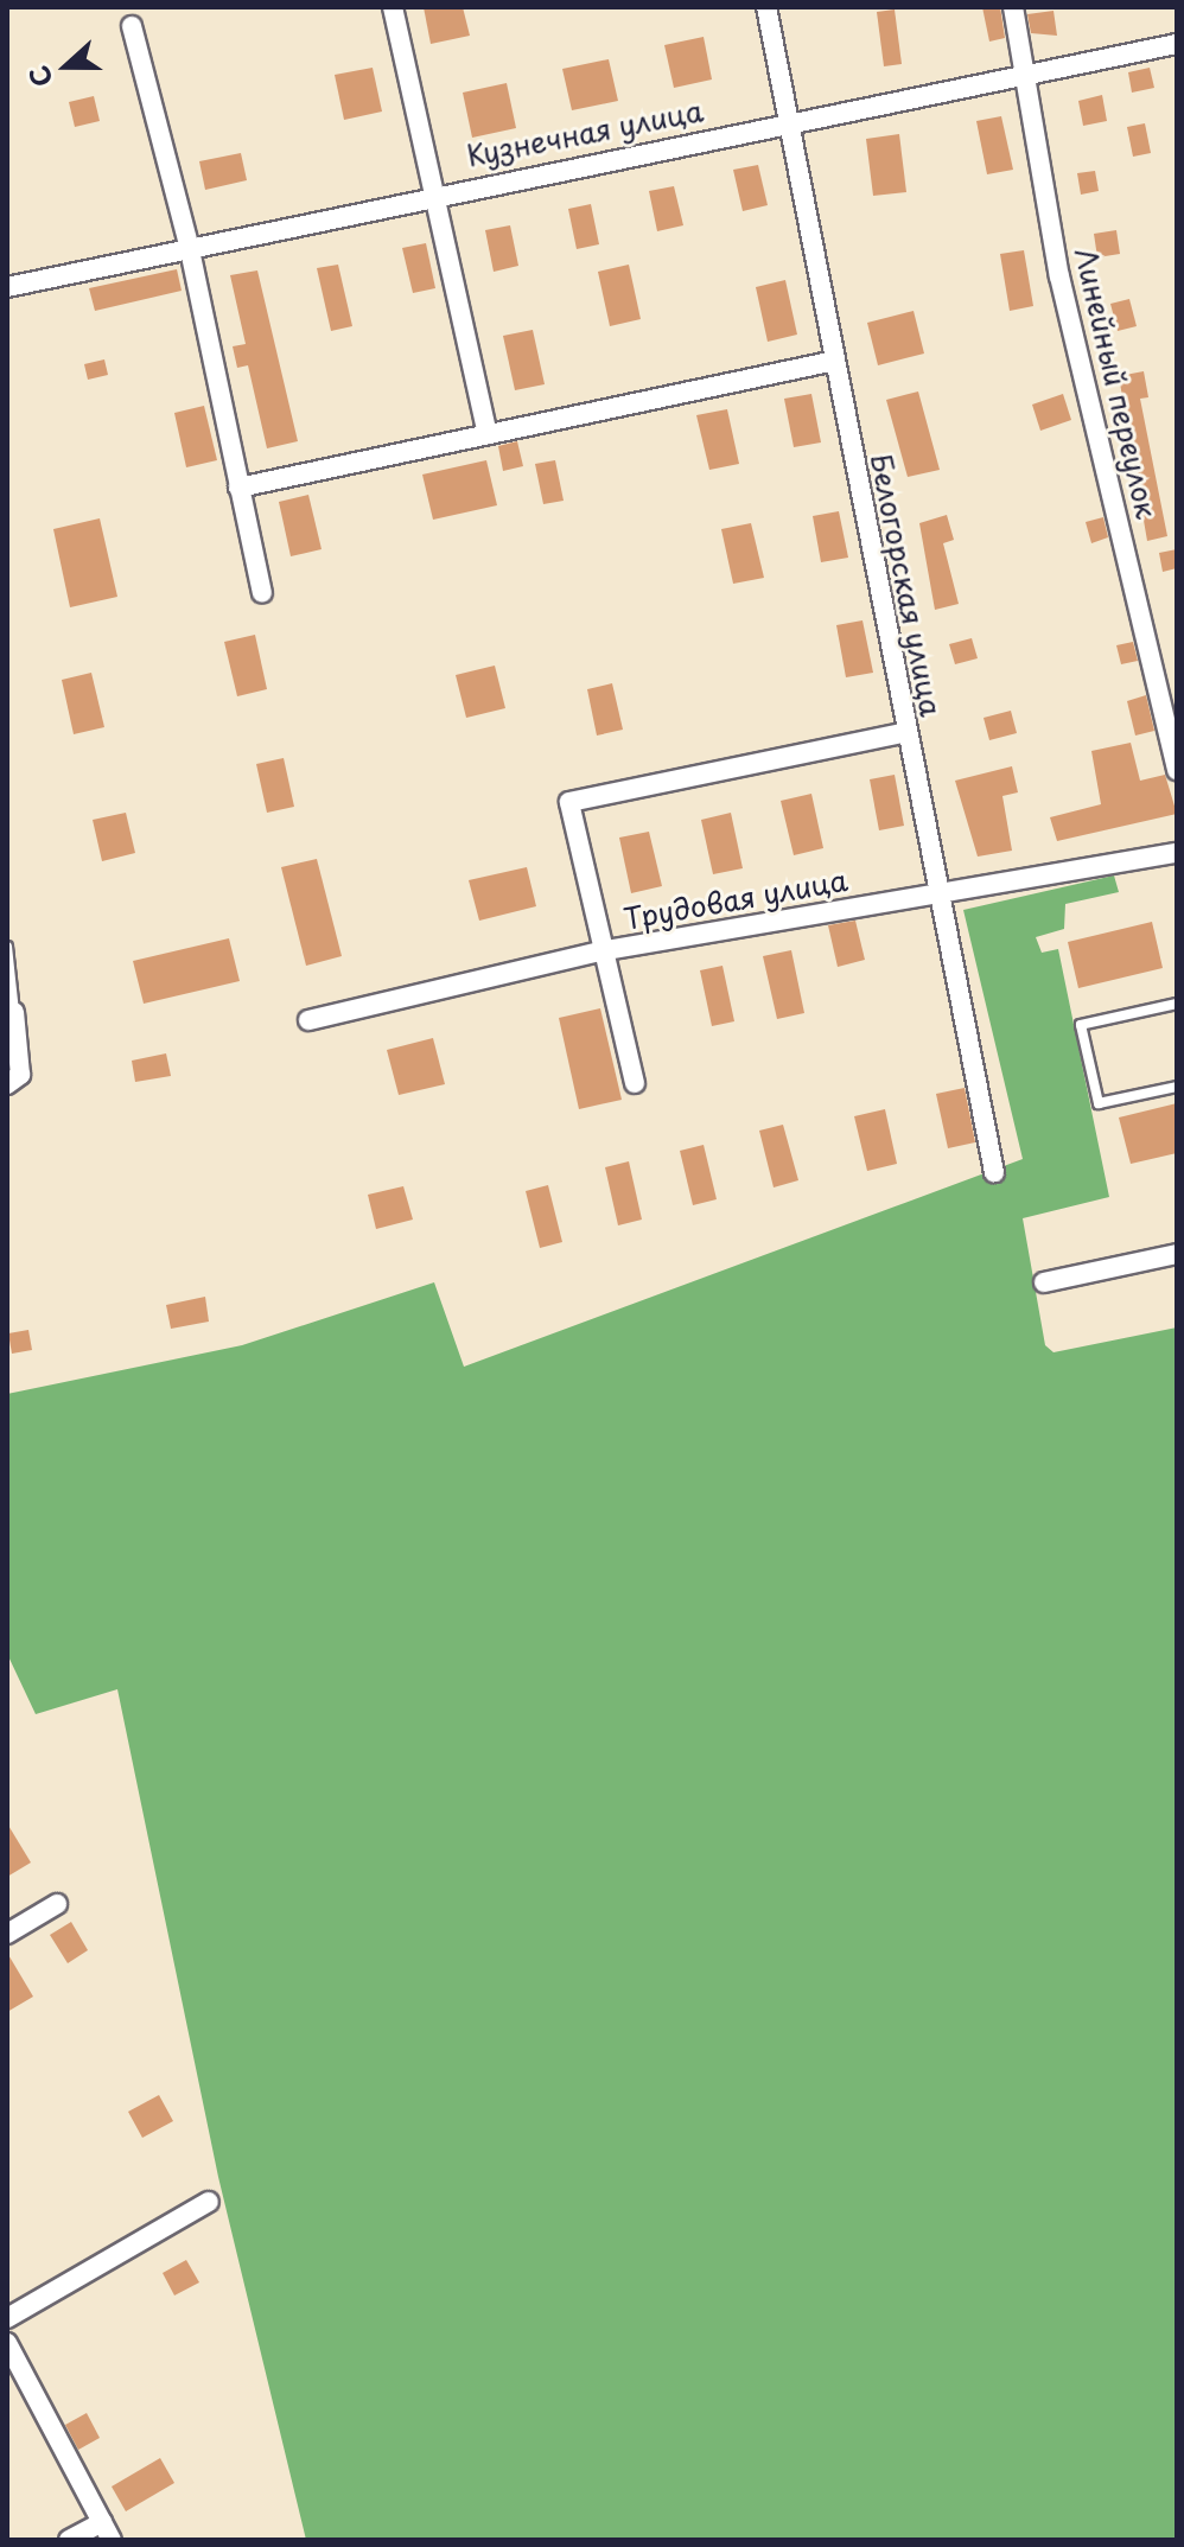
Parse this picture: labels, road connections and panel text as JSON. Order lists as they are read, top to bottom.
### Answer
{
  "streets": {
    "street": [
      "Кузнечная улица",
      "Линейный переулок",
      "Белогорская улица",
      "Трудовая улица"
    ]
  },
  "crossings": [
    ["Кузнечная улица", "Линейный переулок"],
    ["Кузнечная улица", "Белогорская улица"],
    ["Белогорская улица", "Трудовая улица"]
  ],
  "north": "left"
}
